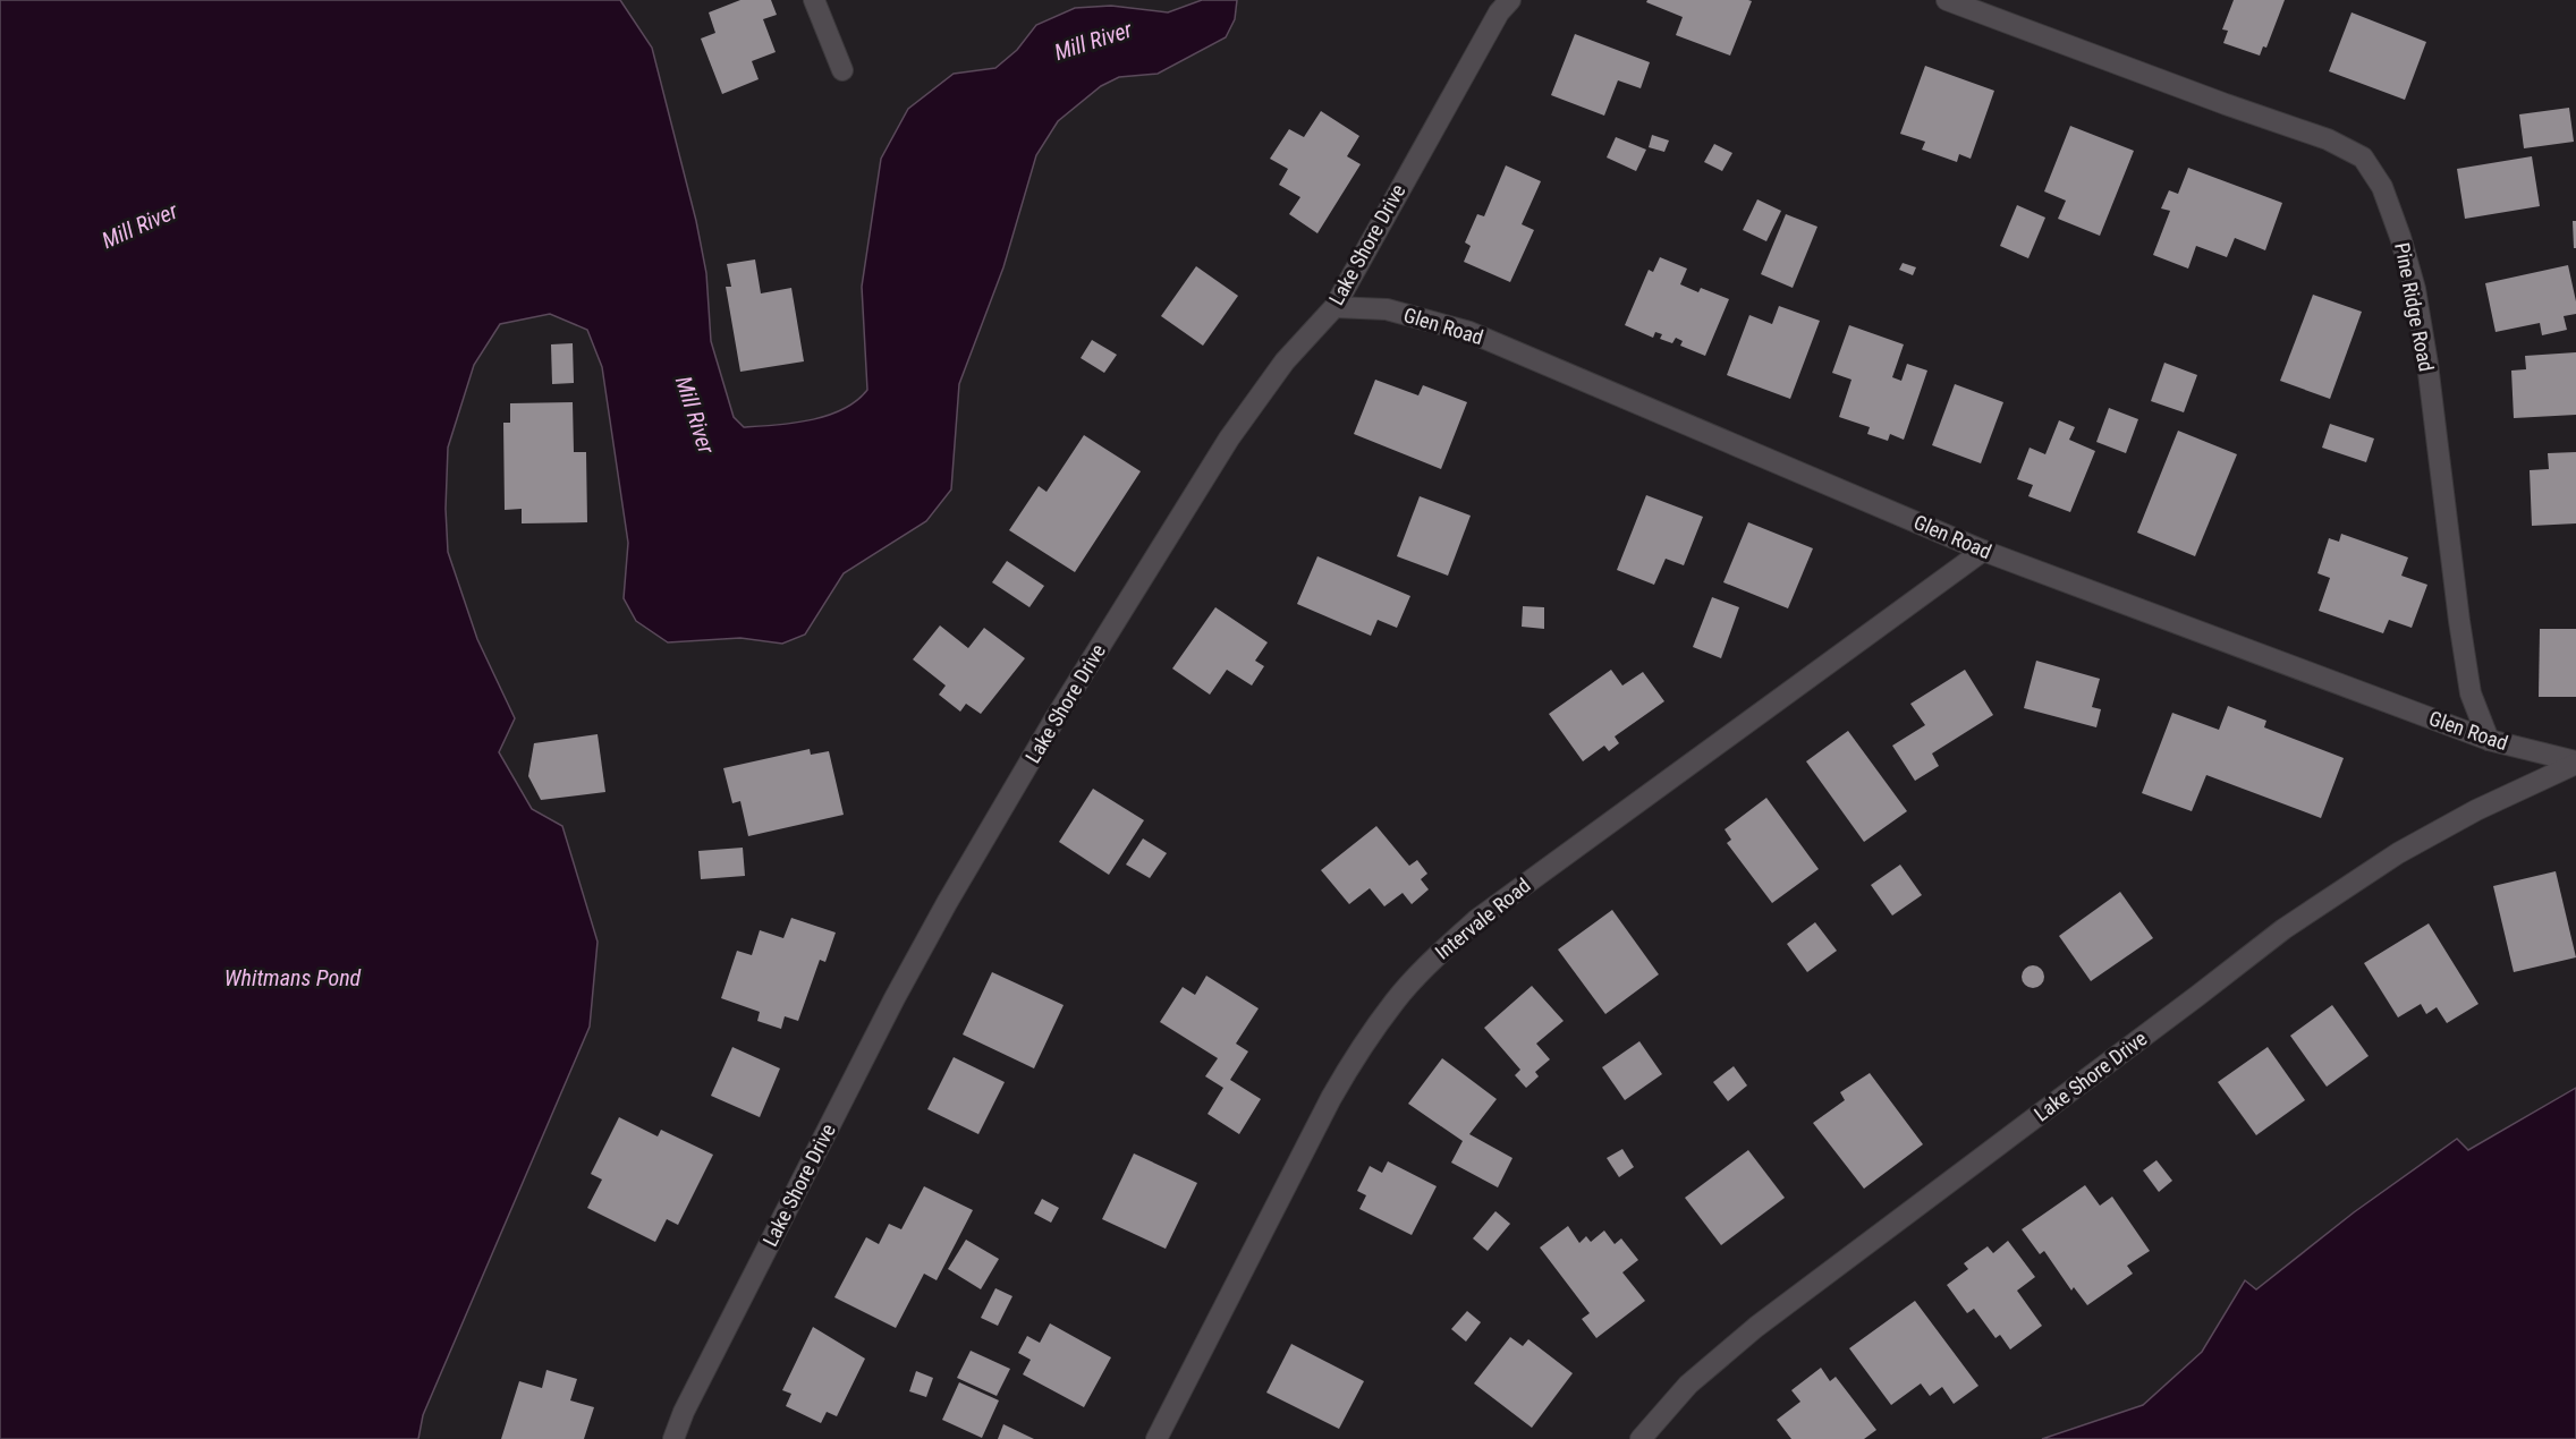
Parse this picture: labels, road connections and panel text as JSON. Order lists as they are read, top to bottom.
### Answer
{
  "streets": {
    "street": [
      "Lake Shore Drive",
      "Pine Ridge Road",
      "Glen Road",
      "Intervale Road"
    ]
  },
  "crossings": [
    ["Lake Shore Drive", "Glen Road"],
    ["Pine Ridge Road", "Glen Road"],
    ["Glen Road", "Intervale Road"]
  ],
  "water": ["Mill River", "Whitmans Pond"]
}
